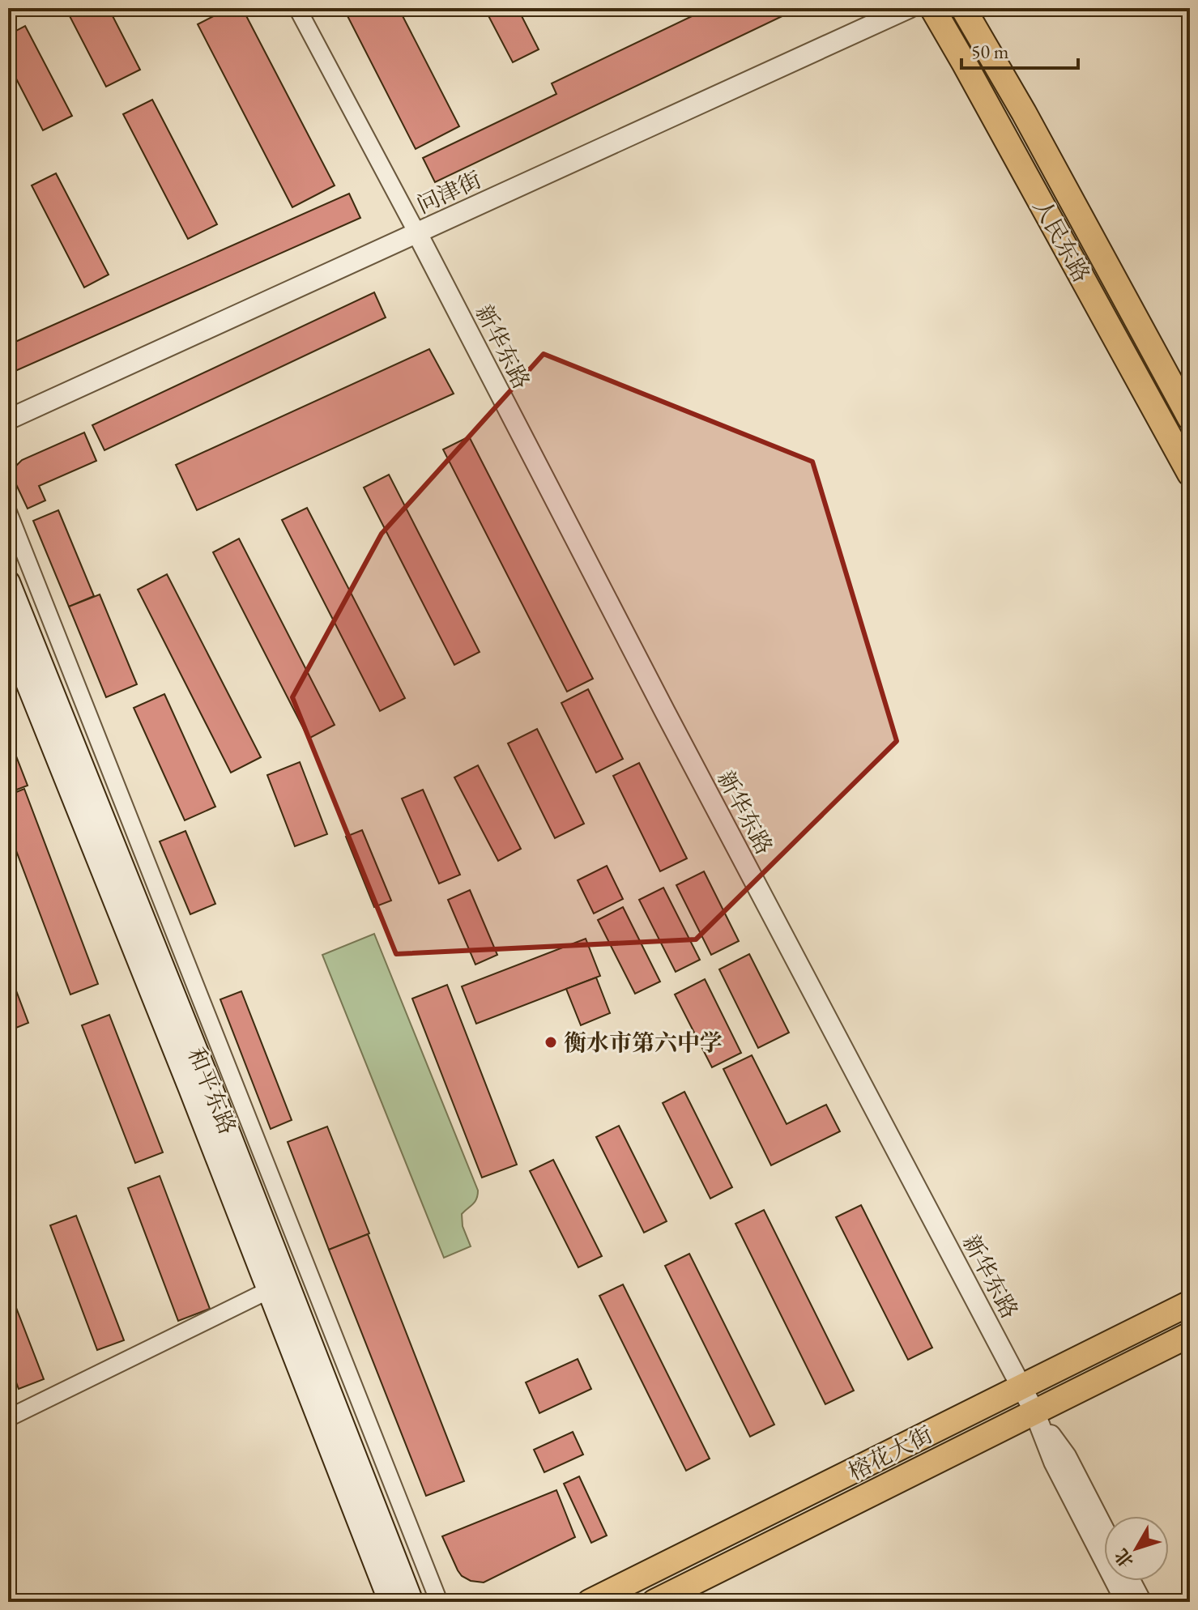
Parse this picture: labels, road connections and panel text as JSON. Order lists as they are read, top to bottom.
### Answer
{
  "streets": {
    "main road": ["人民东路", "和平东路", "榕花大街"],
    "street": ["问津街", "新华东路"]
  },
  "crossings": [
    ["问津街", "新华东路"],
    ["新华东路", "榕花大街"]
  ],
  "places": ["衡水市第六中学"],
  "scale_bar": "50 m",
  "north": "bottom left"
}
